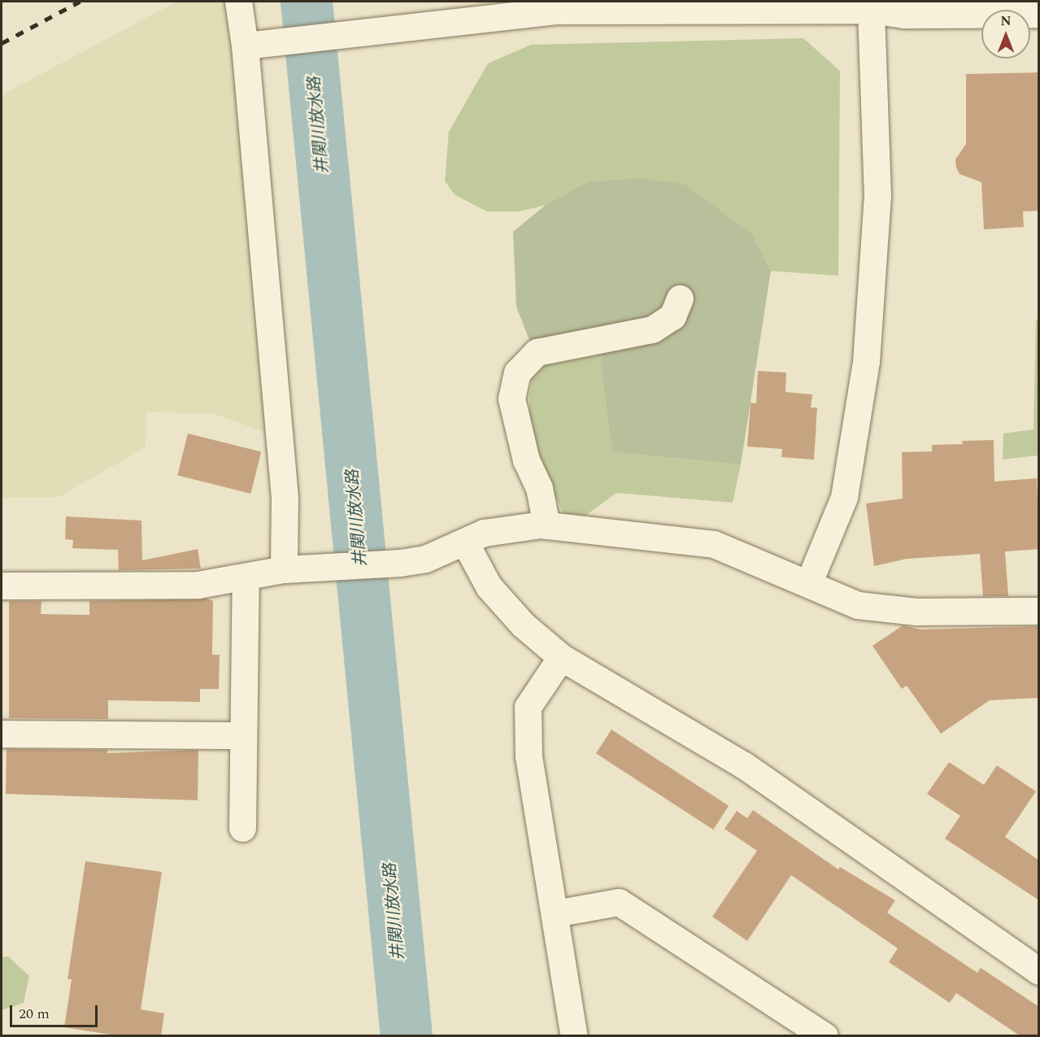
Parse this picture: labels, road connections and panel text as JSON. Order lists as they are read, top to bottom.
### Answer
{
  "water": ["井関川放水路"],
  "scale_bar": "20 m",
  "north": "top"
}
